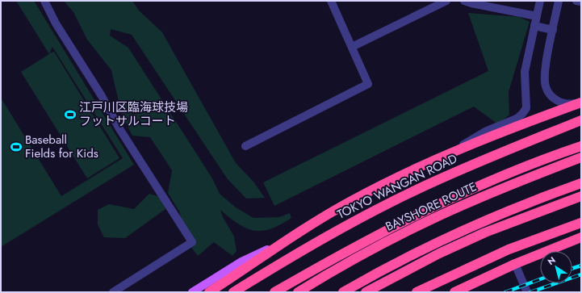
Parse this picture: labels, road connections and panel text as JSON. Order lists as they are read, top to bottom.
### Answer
{
  "streets": {
    "highway": ["TOKYO WANGAN ROAD", "BAYSHORE ROUTE"]
  },
  "places": {
    "sports": ["江戸川区臨海球技場 フットサルコート", "Baseball Fields for Kids"]
  },
  "north": "top left"
}
